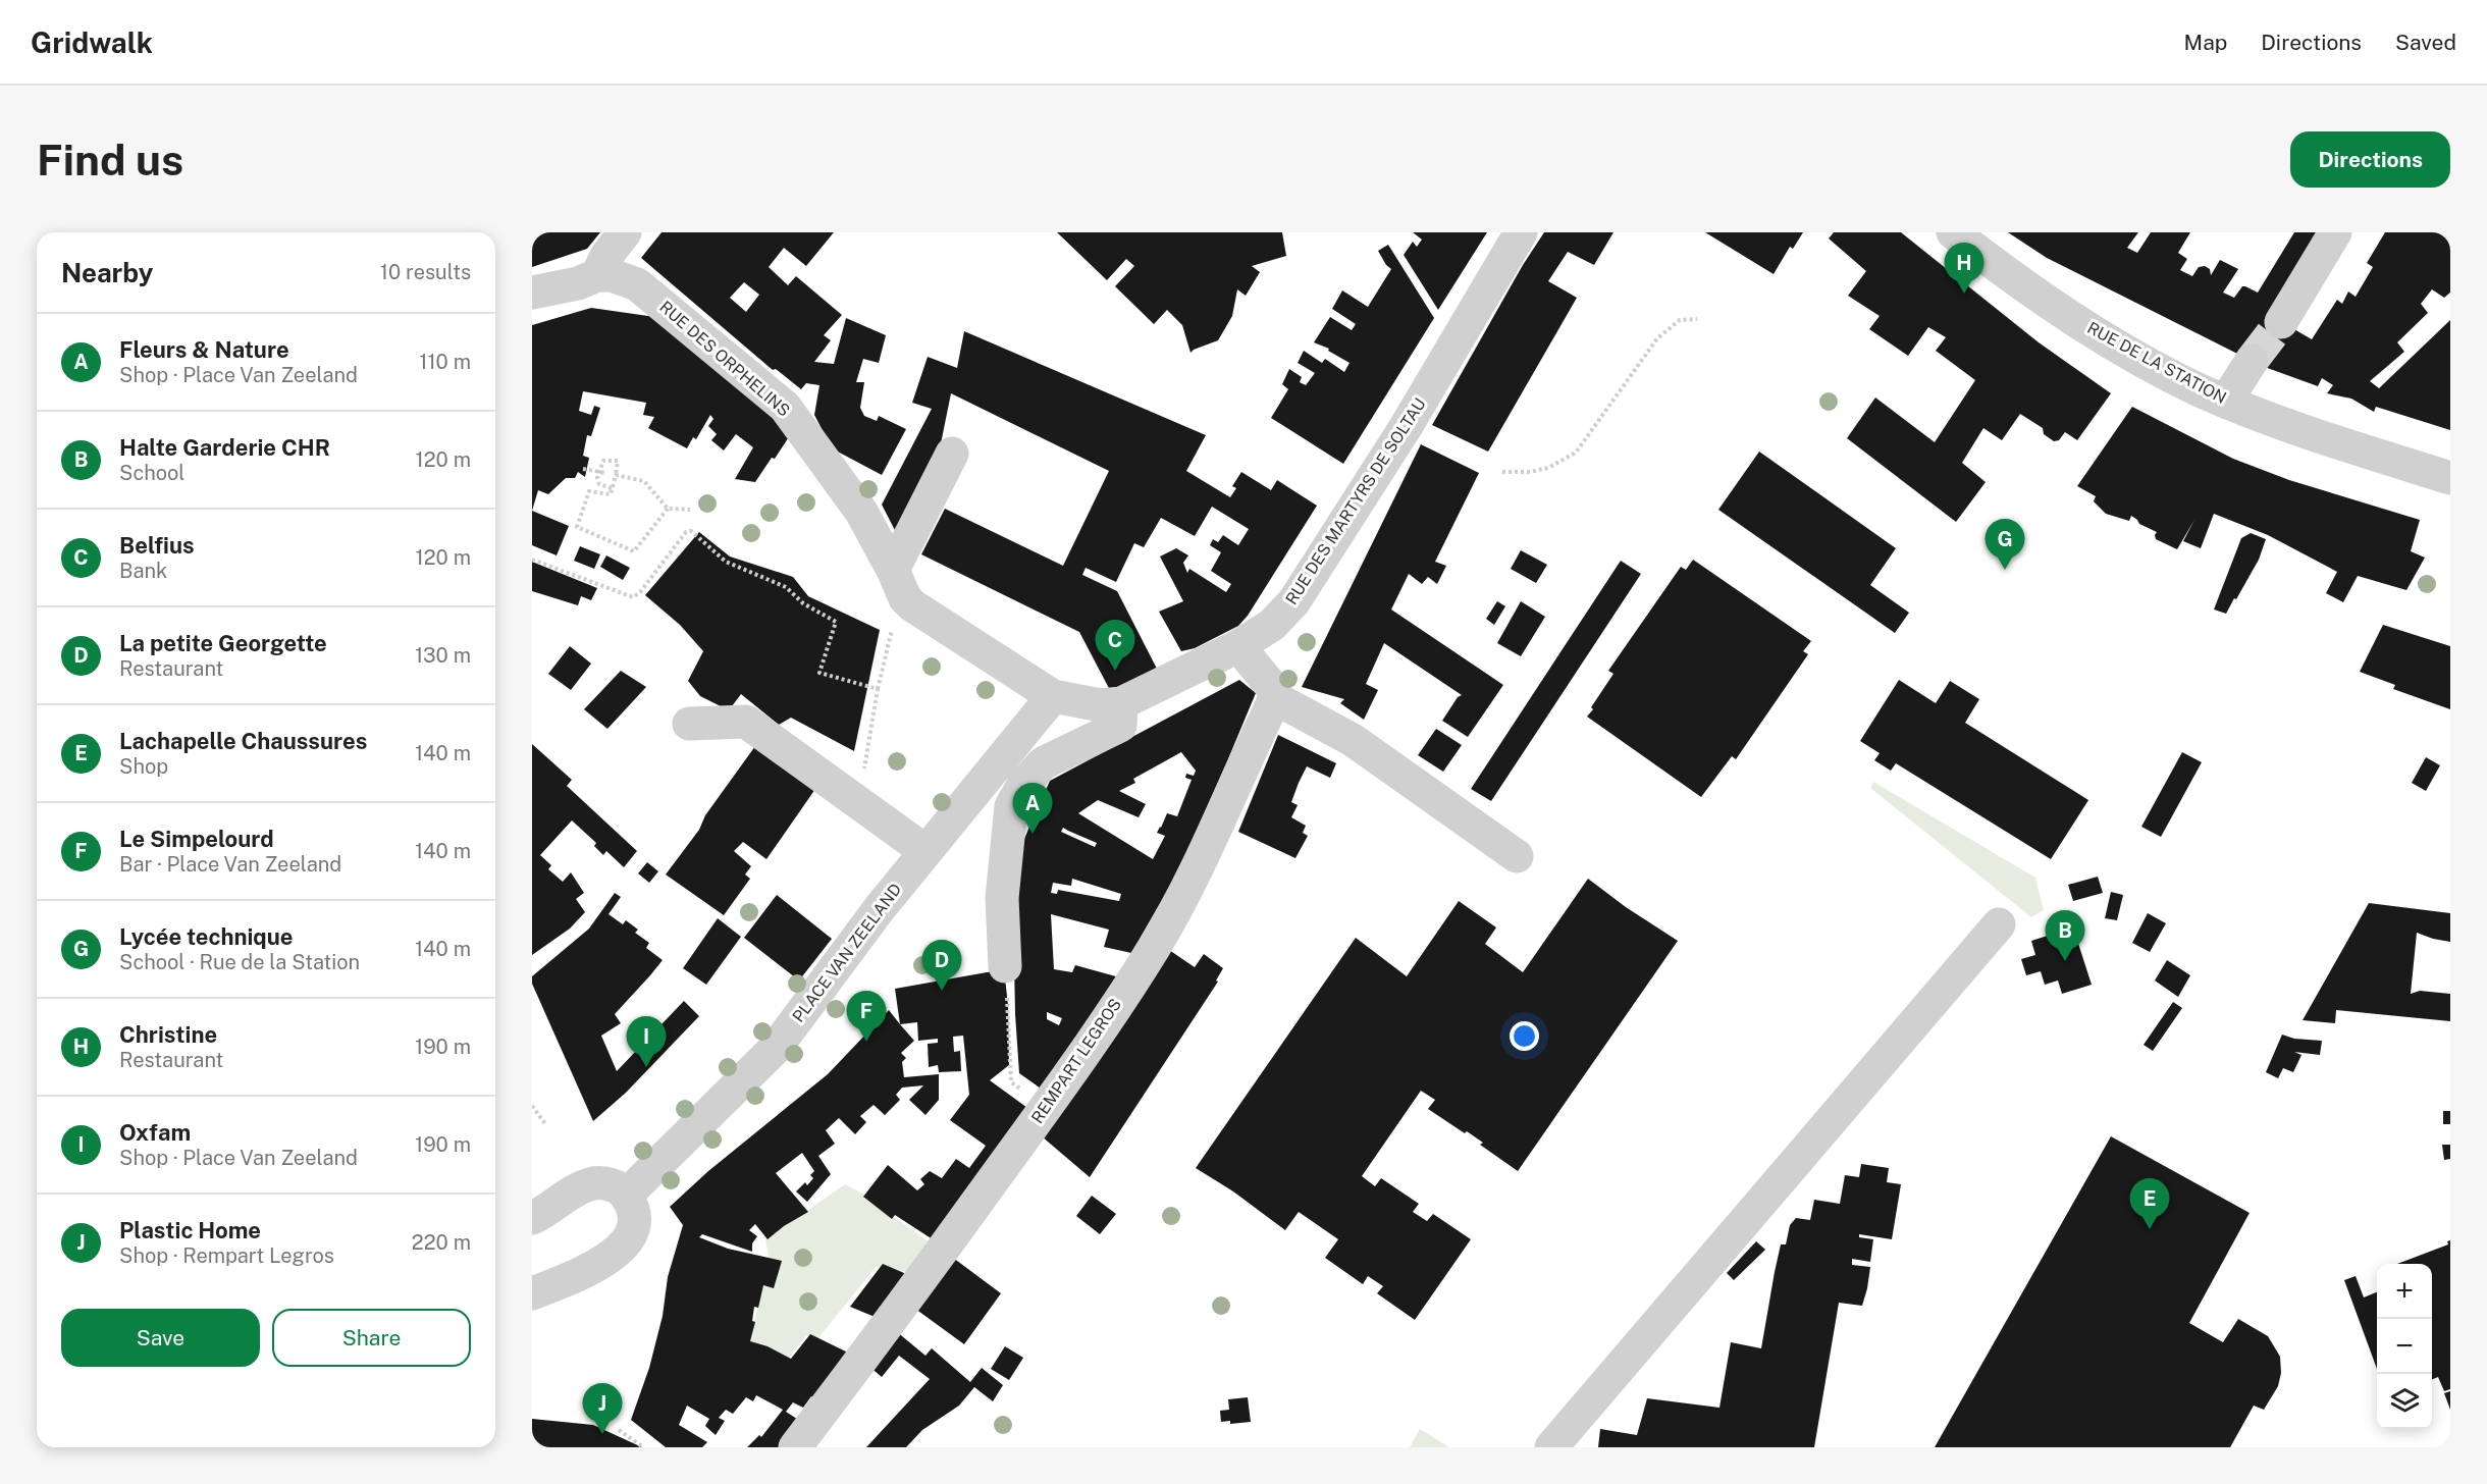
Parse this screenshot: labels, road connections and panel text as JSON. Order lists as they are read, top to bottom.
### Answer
{
  "streets": {
    "street": [
      "RUE DES ORPHELINS",
      "RUE DE LA STATION",
      "RUE DES MARTYRS DE SOLTAU",
      "PLACE VAN ZEELAND",
      "REMPART LEGROS"
    ]
  },
  "crossings": [
    ["RUE DES ORPHELINS", "RUE DES MARTYRS DE SOLTAU"],
    ["RUE DES ORPHELINS", "PLACE VAN ZEELAND"],
    ["RUE DES MARTYRS DE SOLTAU", "PLACE VAN ZEELAND"]
  ],
  "page": {
    "header": "Gridwalk",
    "nav": ["Map", "Directions", "Saved"],
    "buttons": [
      "Directions",
      ["Save", "Share"]
    ],
    "title": "Find us",
    "heading": ["Nearby", "10 results"],
    "pins": [
      "H",
      "G",
      "C",
      "A",
      "B",
      "D",
      "F",
      "I",
      "E",
      "J"
    ],
    "list": [
      {
        "mark": "A",
        "name": "Fleurs & Nature",
        "note": "Shop · Place Van Zeeland",
        "value": "110 m"
      },
      {
        "mark": "B",
        "name": "Halte Garderie CHR",
        "note": "School",
        "value": "120 m"
      },
      {
        "mark": "C",
        "name": "Belfius",
        "note": "Bank",
        "value": "120 m"
      },
      {
        "mark": "D",
        "name": "La petite Georgette",
        "note": "Restaurant",
        "value": "130 m"
      },
      {
        "mark": "E",
        "name": "Lachapelle Chaussures",
        "note": "Shop",
        "value": "140 m"
      },
      {
        "mark": "F",
        "name": "Le Simpelourd",
        "note": "Bar · Place Van Zeeland",
        "value": "140 m"
      },
      {
        "mark": "G",
        "name": "Lycée technique",
        "note": "School · Rue de la Station",
        "value": "140 m"
      },
      {
        "mark": "H",
        "name": "Christine",
        "note": "Restaurant",
        "value": "190 m"
      },
      {
        "mark": "I",
        "name": "Oxfam",
        "note": "Shop · Place Van Zeeland",
        "value": "190 m"
      },
      {
        "mark": "J",
        "name": "Plastic Home",
        "note": "Shop · Rempart Legros",
        "value": "220 m"
      }
    ],
    "map_buttons": ["+", "−"]
  }
}
